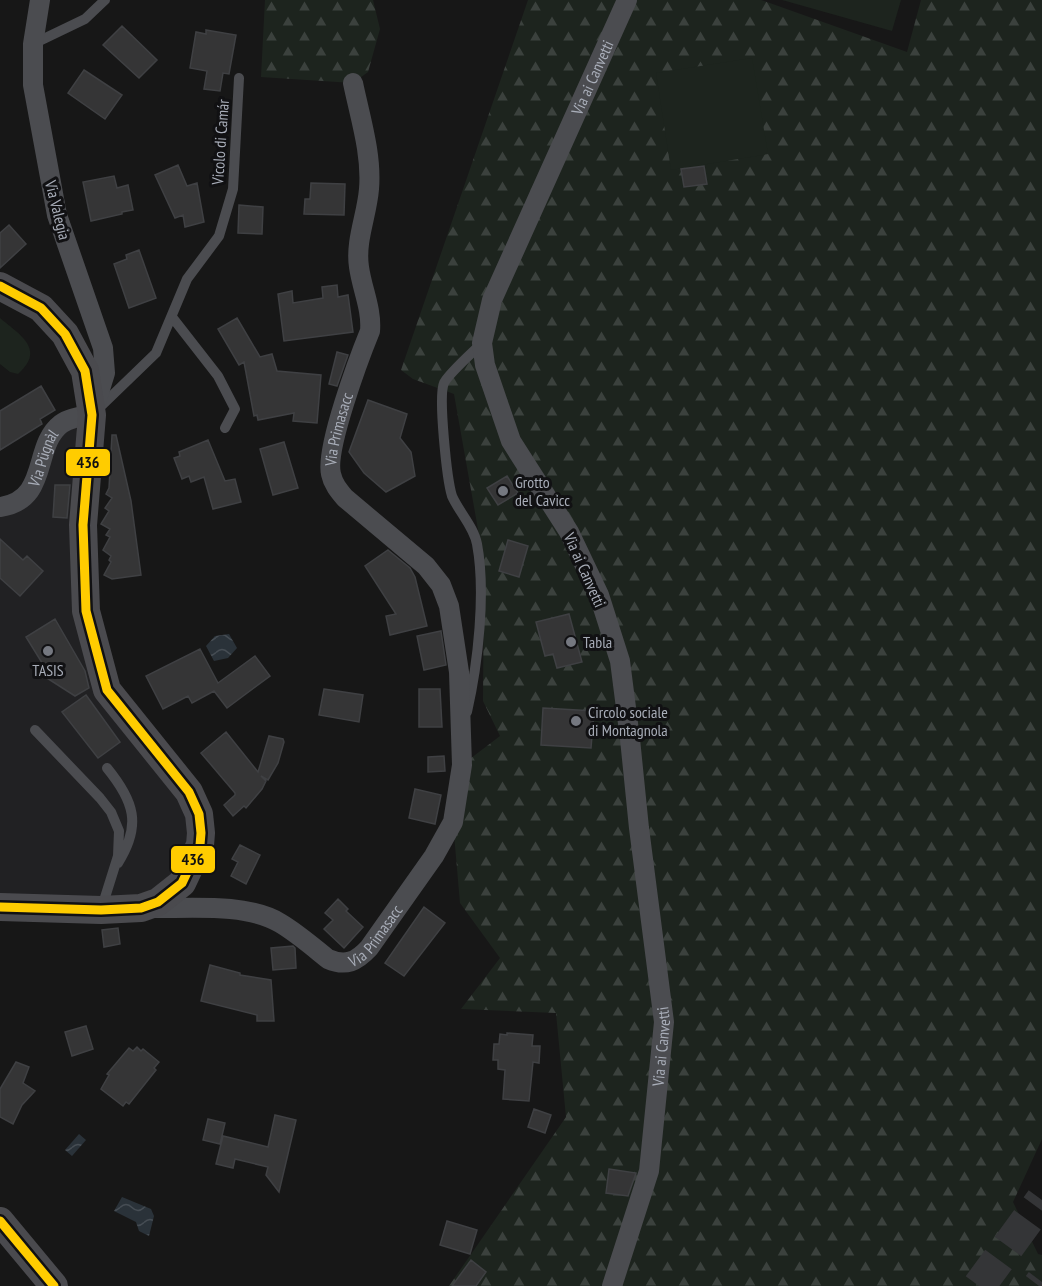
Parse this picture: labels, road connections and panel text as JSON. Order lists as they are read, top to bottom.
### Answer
{
  "streets": {
    "street": [
      "Via ai Canvetti",
      "Via Valegia",
      "Via Primasacc",
      "Via Pügnàl"
    ],
    "lane": ["Vicolo di Camár"]
  },
  "crossings": [
    ["Via ai Canvetti", "Via Primasacc"],
    ["Vicolo di Camár", "Via Valegia"],
    ["Vicolo di Camár", "Via Pügnàl"],
    ["Via Valegia", "Via Pügnàl"]
  ],
  "places": [
    "Grotto del Cavicc",
    "Tabla",
    "TASIS",
    "Circolo sociale di Montagnola"
  ],
  "lines": ["transit line 436"]
}
